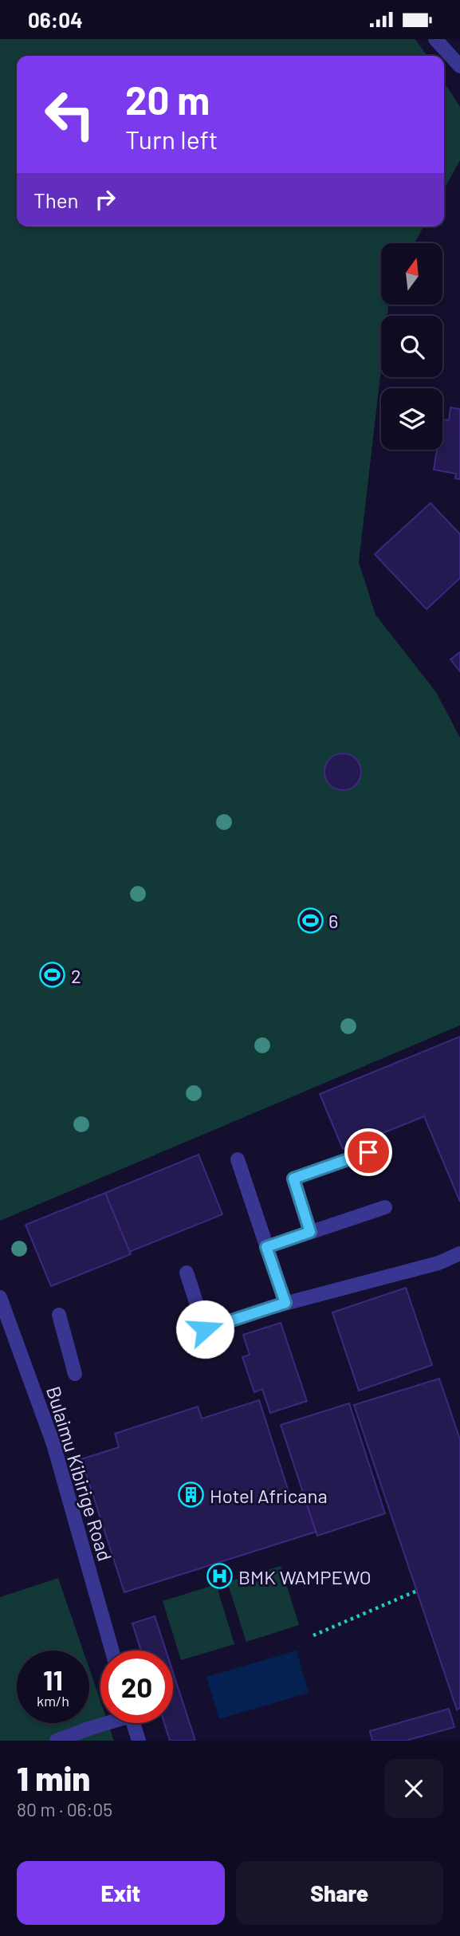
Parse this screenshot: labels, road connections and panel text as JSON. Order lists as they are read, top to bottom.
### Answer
{
  "streets": {
    "street": ["Bulaimu Kibirige Road"]
  },
  "places": {
    "sports": ["6", "2"],
    "building": ["Hotel Africana"],
    "hospital": ["BMK WAMPEWO"]
  },
  "north": "top",
  "page": {
    "status": "06:04",
    "turn": ["20 m", "Turn left"],
    "then": "Then",
    "speed": "11 km/h",
    "limit": "20",
    "heading": ["1 min", "80 m · 06:05"],
    "buttons": ["Exit", "Share"]
  }
}
